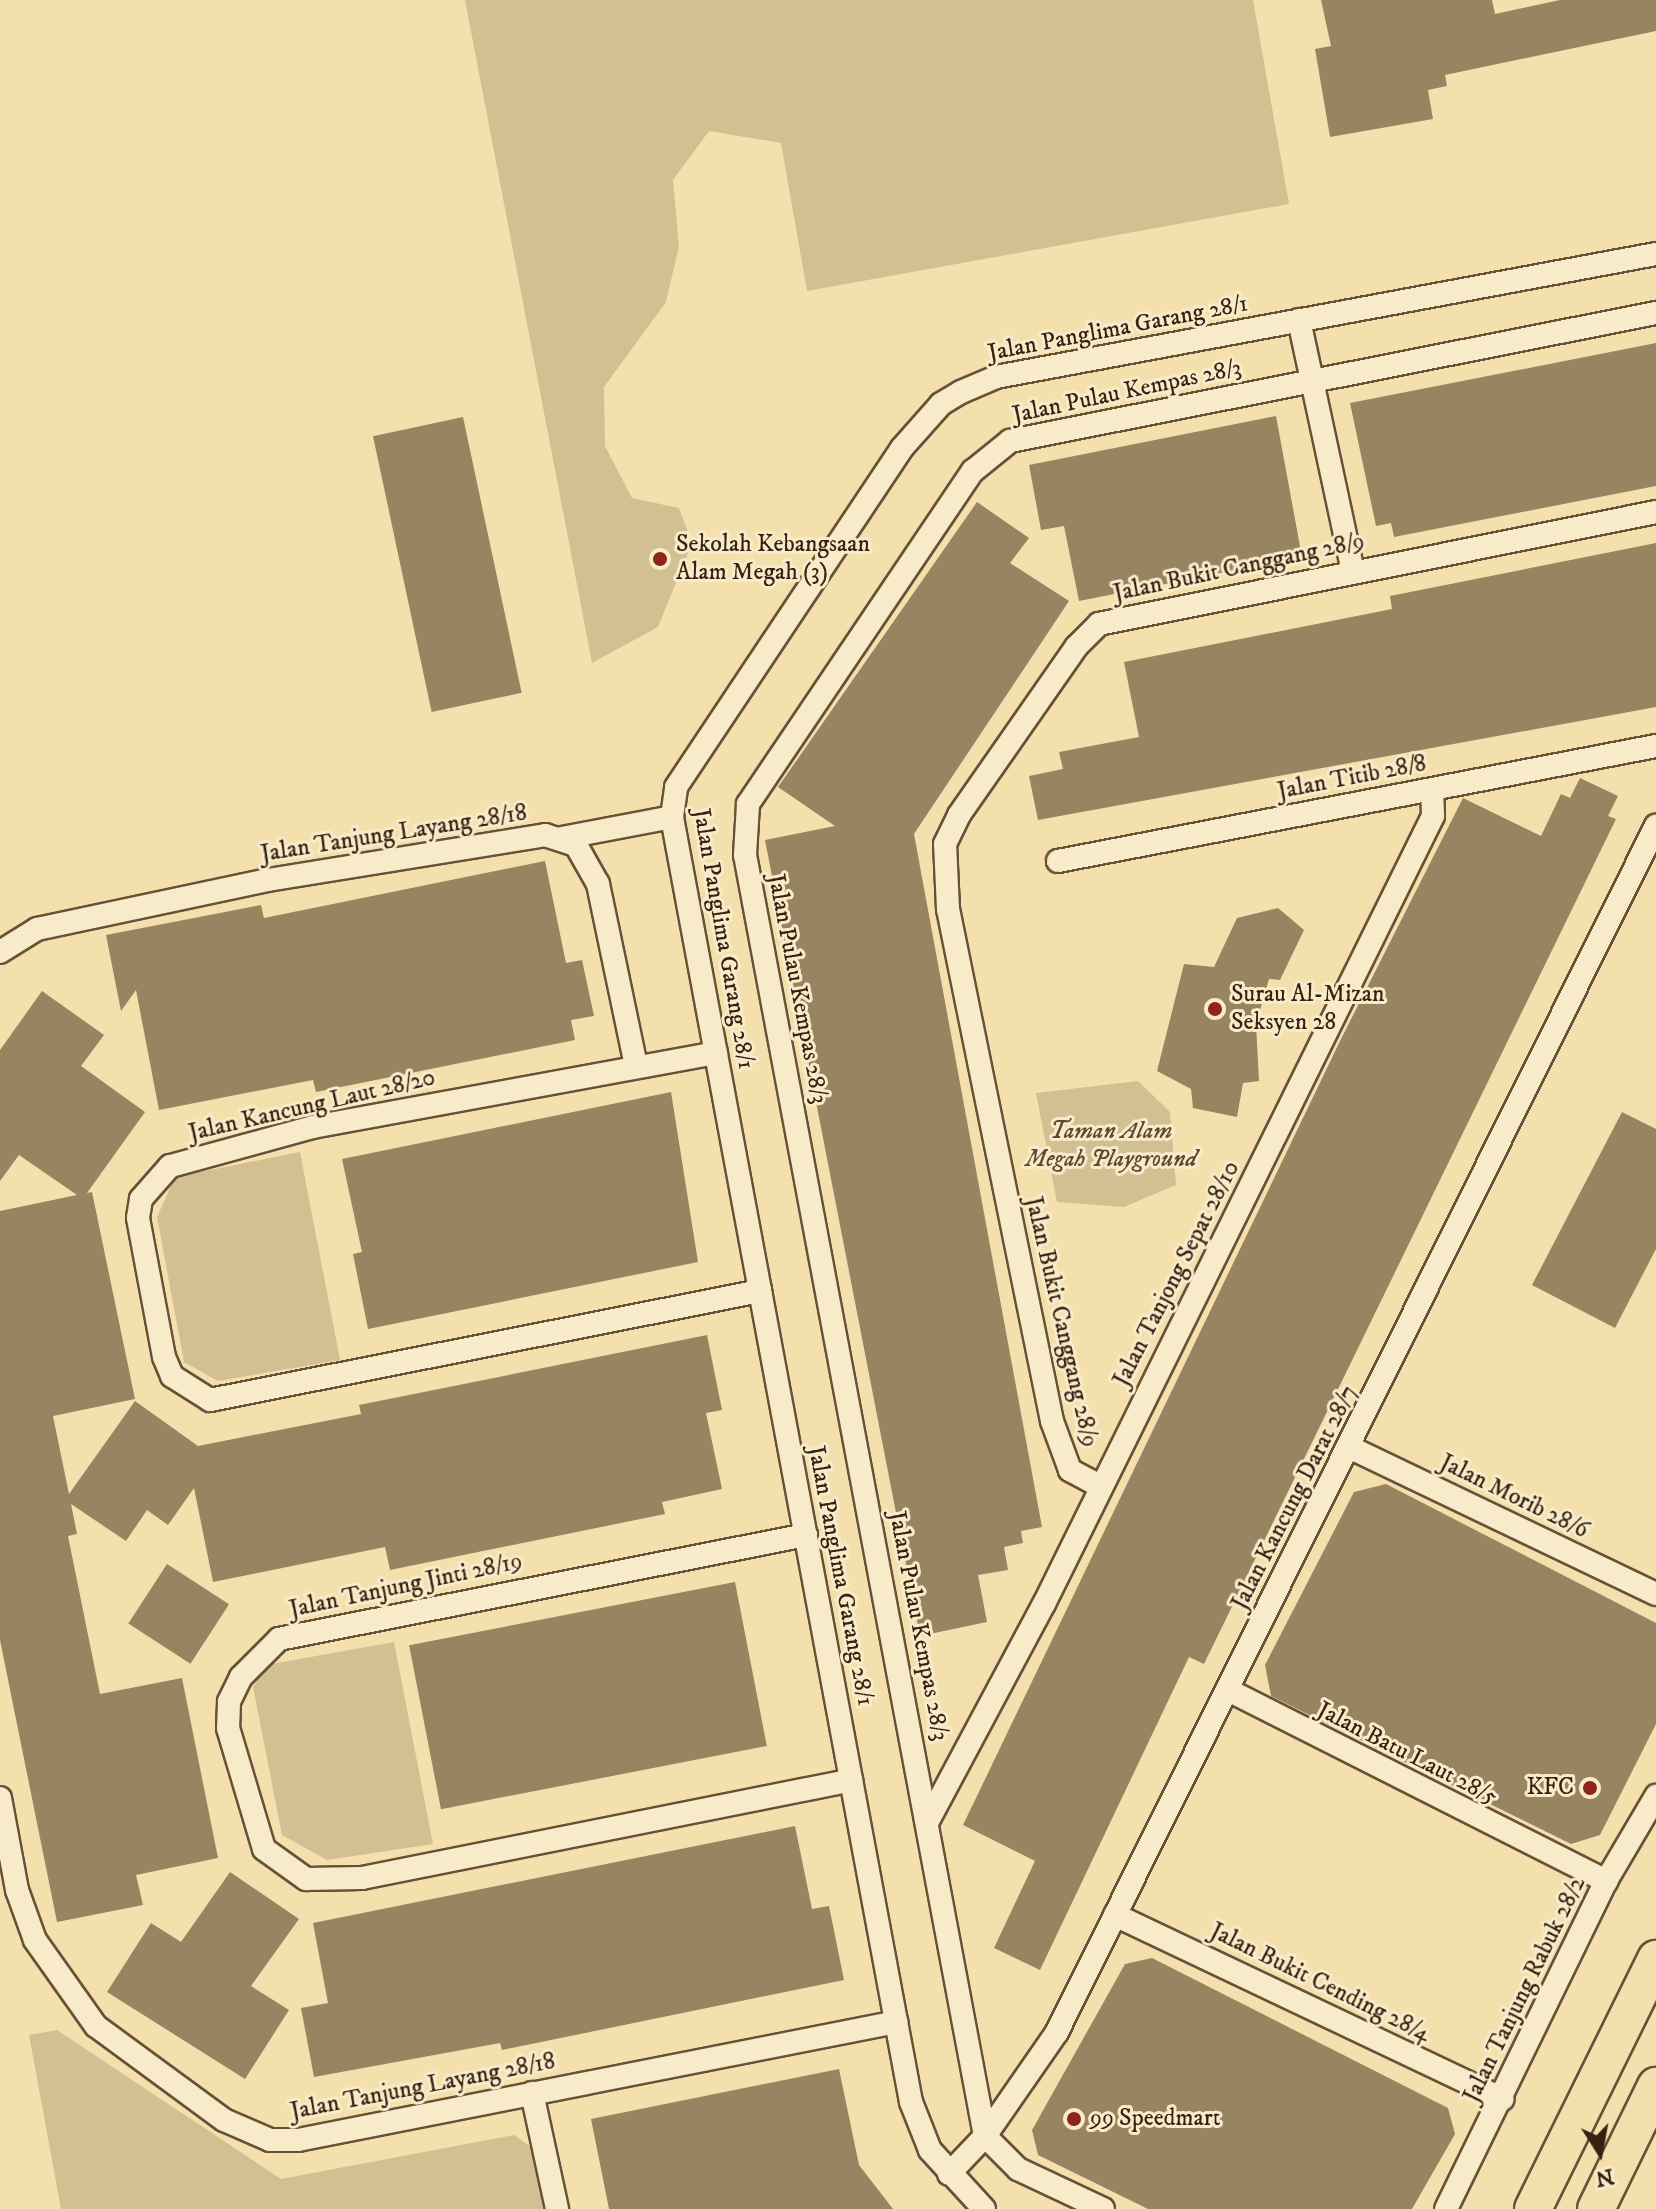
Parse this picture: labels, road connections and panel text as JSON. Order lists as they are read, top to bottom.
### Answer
{
  "streets": {
    "street": [
      "Jalan Panglima Garang 28/1",
      "Jalan Pulau Kempas 28/3",
      "Jalan Bukit Canggang 28/9",
      "Jalan Titib 28/8",
      "Jalan Tanjung Layang 28/18",
      "Jalan Kancung Laut 28/20",
      "Jalan Tanjong Sepat 28/10",
      "Jalan Morib 28/6",
      "Jalan Kancung Darat 28/7",
      "Jalan Tanjung Jinti 28/19",
      "Jalan Batu Laut 28/5",
      "Jalan Bukit Cending 28/4",
      "Jalan Tanjung Rabuk 28/2"
    ]
  },
  "crossings": [
    ["Jalan Panglima Garang 28/1", "Jalan Tanjung Layang 28/18"],
    ["Jalan Panglima Garang 28/1", "Jalan Kancung Laut 28/20"],
    ["Jalan Panglima Garang 28/1", "Jalan Kancung Darat 28/7"],
    ["Jalan Panglima Garang 28/1", "Jalan Tanjung Jinti 28/19"],
    ["Jalan Pulau Kempas 28/3", "Jalan Tanjong Sepat 28/10"],
    ["Jalan Pulau Kempas 28/3", "Jalan Kancung Darat 28/7"],
    ["Jalan Bukit Canggang 28/9", "Jalan Tanjong Sepat 28/10"],
    ["Jalan Titib 28/8", "Jalan Tanjong Sepat 28/10"],
    ["Jalan Tanjung Layang 28/18", "Jalan Kancung Laut 28/20"],
    ["Jalan Morib 28/6", "Jalan Kancung Darat 28/7"],
    ["Jalan Kancung Darat 28/7", "Jalan Batu Laut 28/5"],
    ["Jalan Kancung Darat 28/7", "Jalan Bukit Cending 28/4"],
    ["Jalan Batu Laut 28/5", "Jalan Tanjung Rabuk 28/2"],
    ["Jalan Bukit Cending 28/4", "Jalan Tanjung Rabuk 28/2"]
  ],
  "parks": ["Taman Alam Megah Playground"],
  "places": [
    "Sekolah Kebangsaan Alam Megah (3)",
    "Surau Al-Mizan Seksyen 28",
    "KFC",
    "99 Speedmart"
  ],
  "north": "bottom"
}
